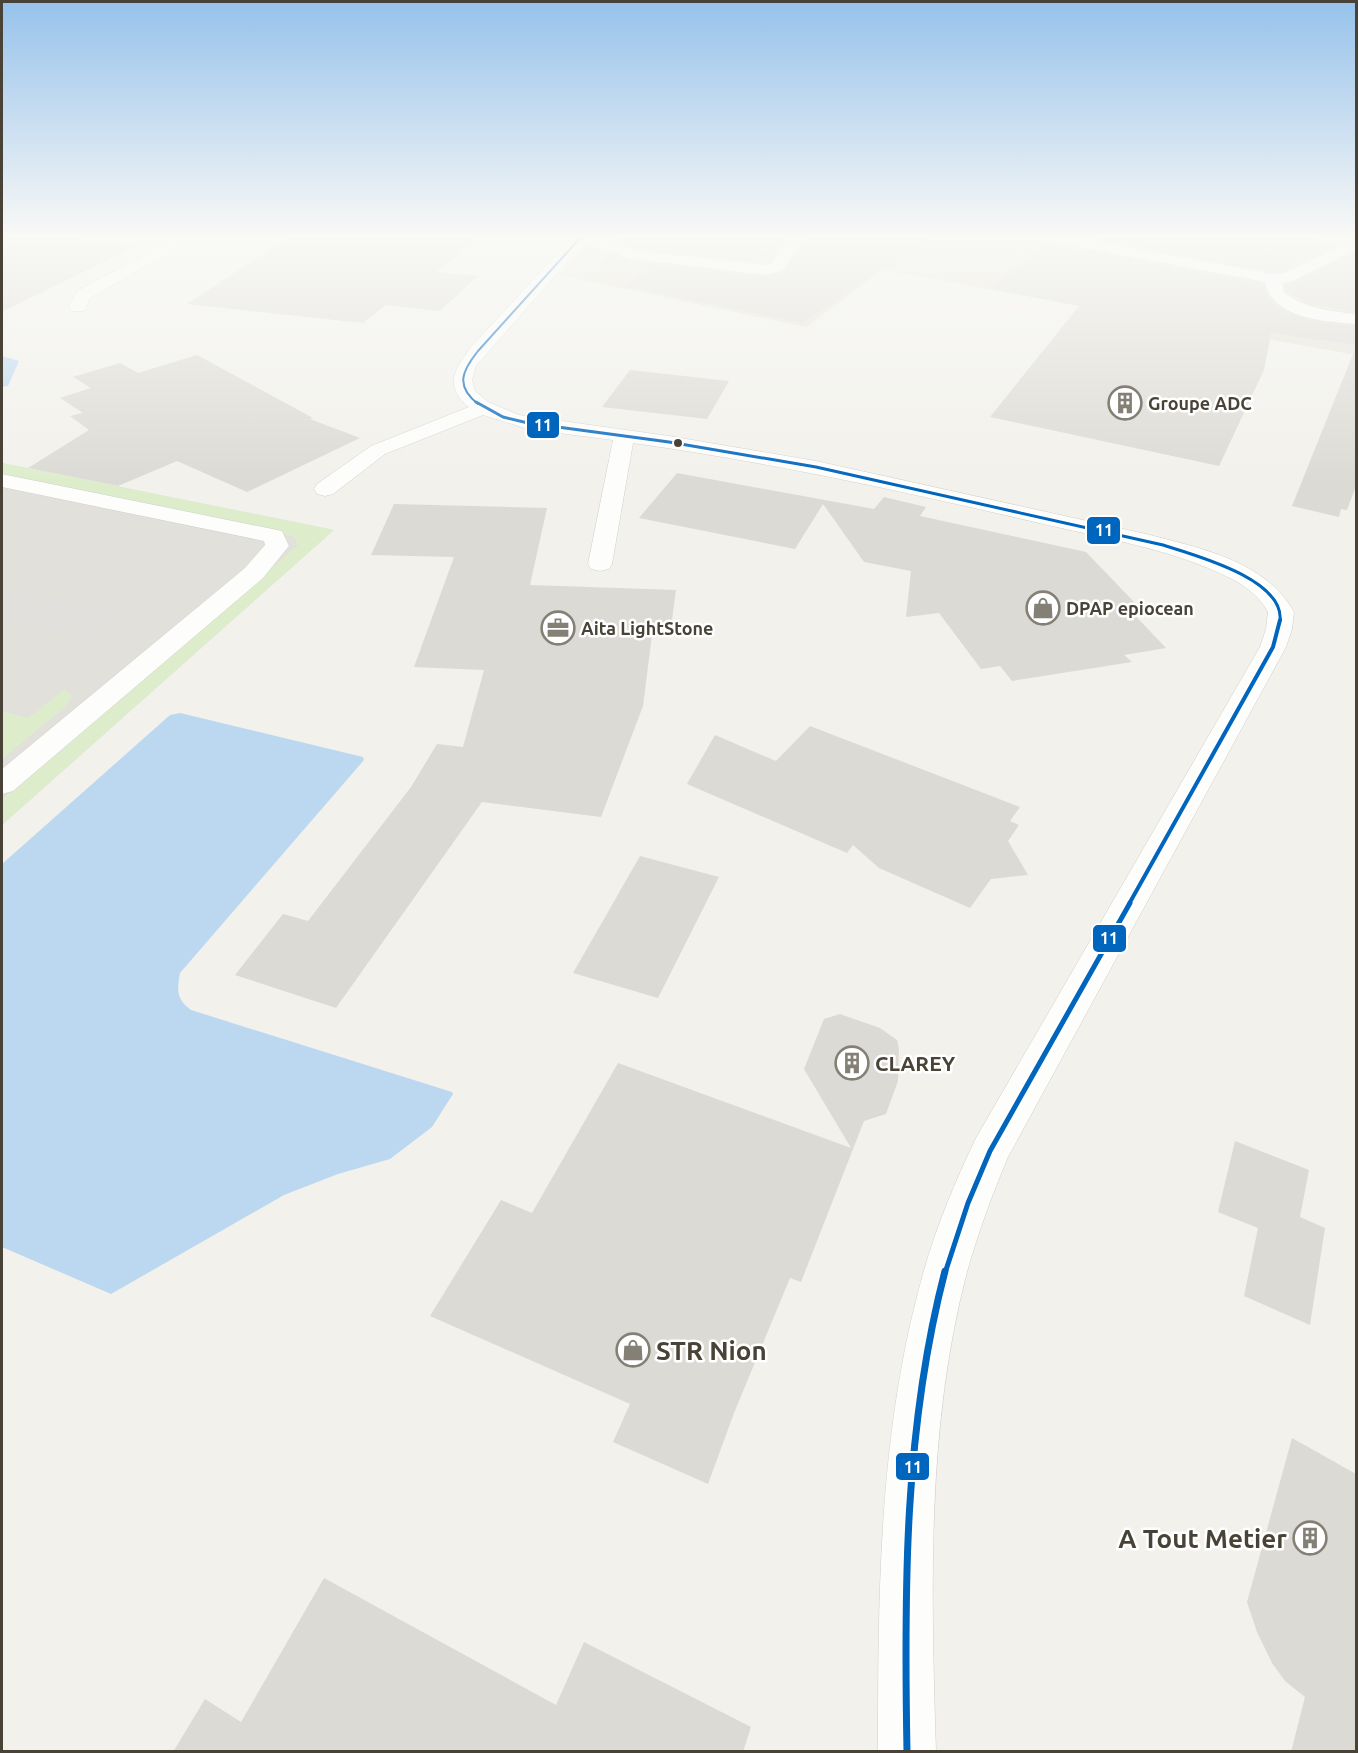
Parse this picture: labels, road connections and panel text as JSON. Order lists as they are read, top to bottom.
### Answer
{
  "places": {
    "building": ["Groupe ADC", "CLAREY", "A Tout Metier"],
    "shop": ["DPAP epiocean", "STR Nion"],
    "office": ["Aita LightStone"]
  },
  "lines": ["transit line 11"]
}
